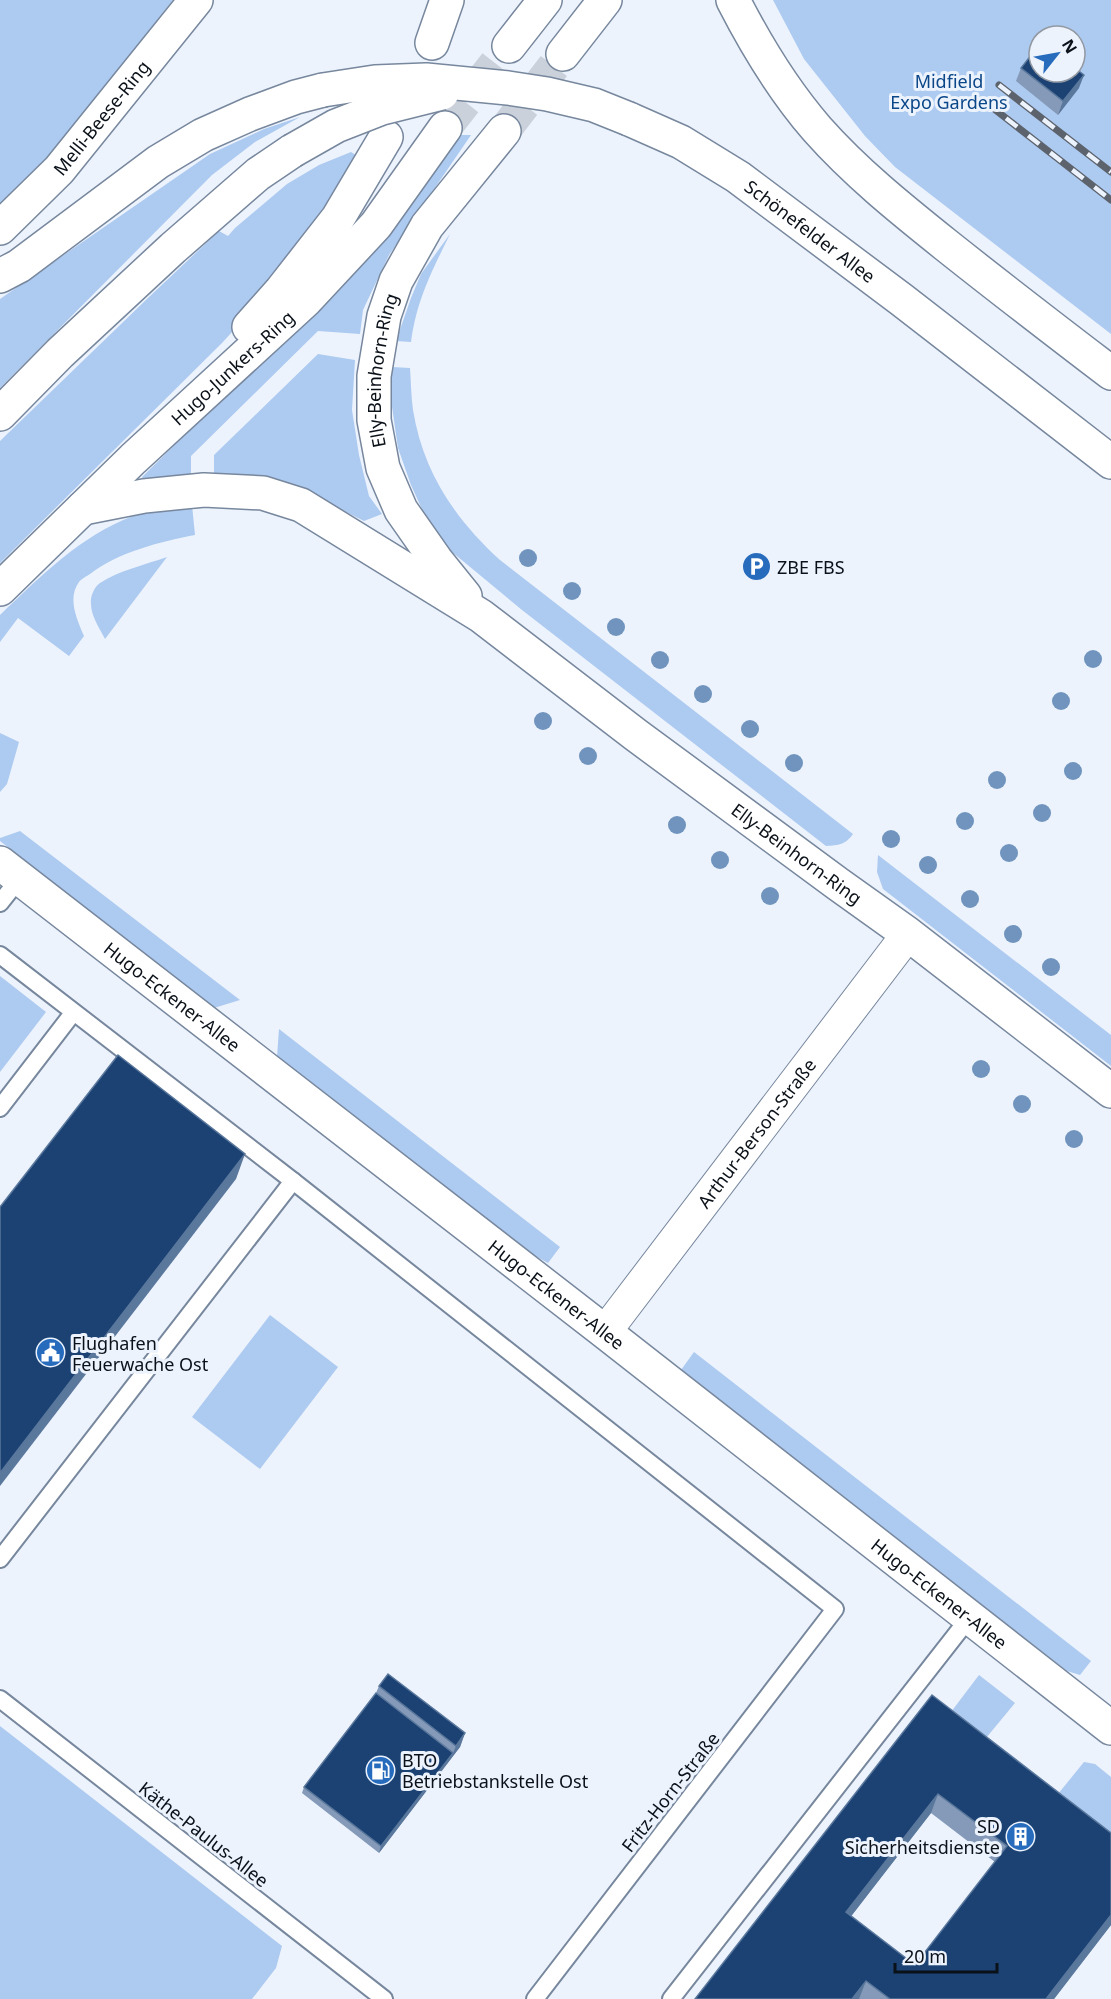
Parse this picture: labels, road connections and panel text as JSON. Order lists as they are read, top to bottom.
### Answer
{
  "streets": {
    "main road": [
      "Melli-Beese-Ring",
      "Schönefelder Allee",
      "Hugo-Junkers-Ring",
      "Elly-Beinhorn-Ring",
      "Hugo-Eckener-Allee"
    ],
    "street": ["Arthur-Berson-Straße"],
    "lane": ["Fritz-Horn-Straße", "Käthe-Paulus-Allee"]
  },
  "crossings": [
    ["Hugo-Junkers-Ring", "Elly-Beinhorn-Ring"],
    ["Elly-Beinhorn-Ring", "Arthur-Berson-Straße"],
    ["Hugo-Eckener-Allee", "Arthur-Berson-Straße"]
  ],
  "parks": ["Midfield Expo Gardens"],
  "places": {
    "parking": ["ZBE FBS"],
    "public building": ["Flughafen Feuerwache Ost"],
    "fuel station": ["BTO Betriebstankstelle Ost"],
    "building": ["SD Sicherheitsdienste"]
  },
  "scale_bar": "20 m",
  "north": "top right"
}
